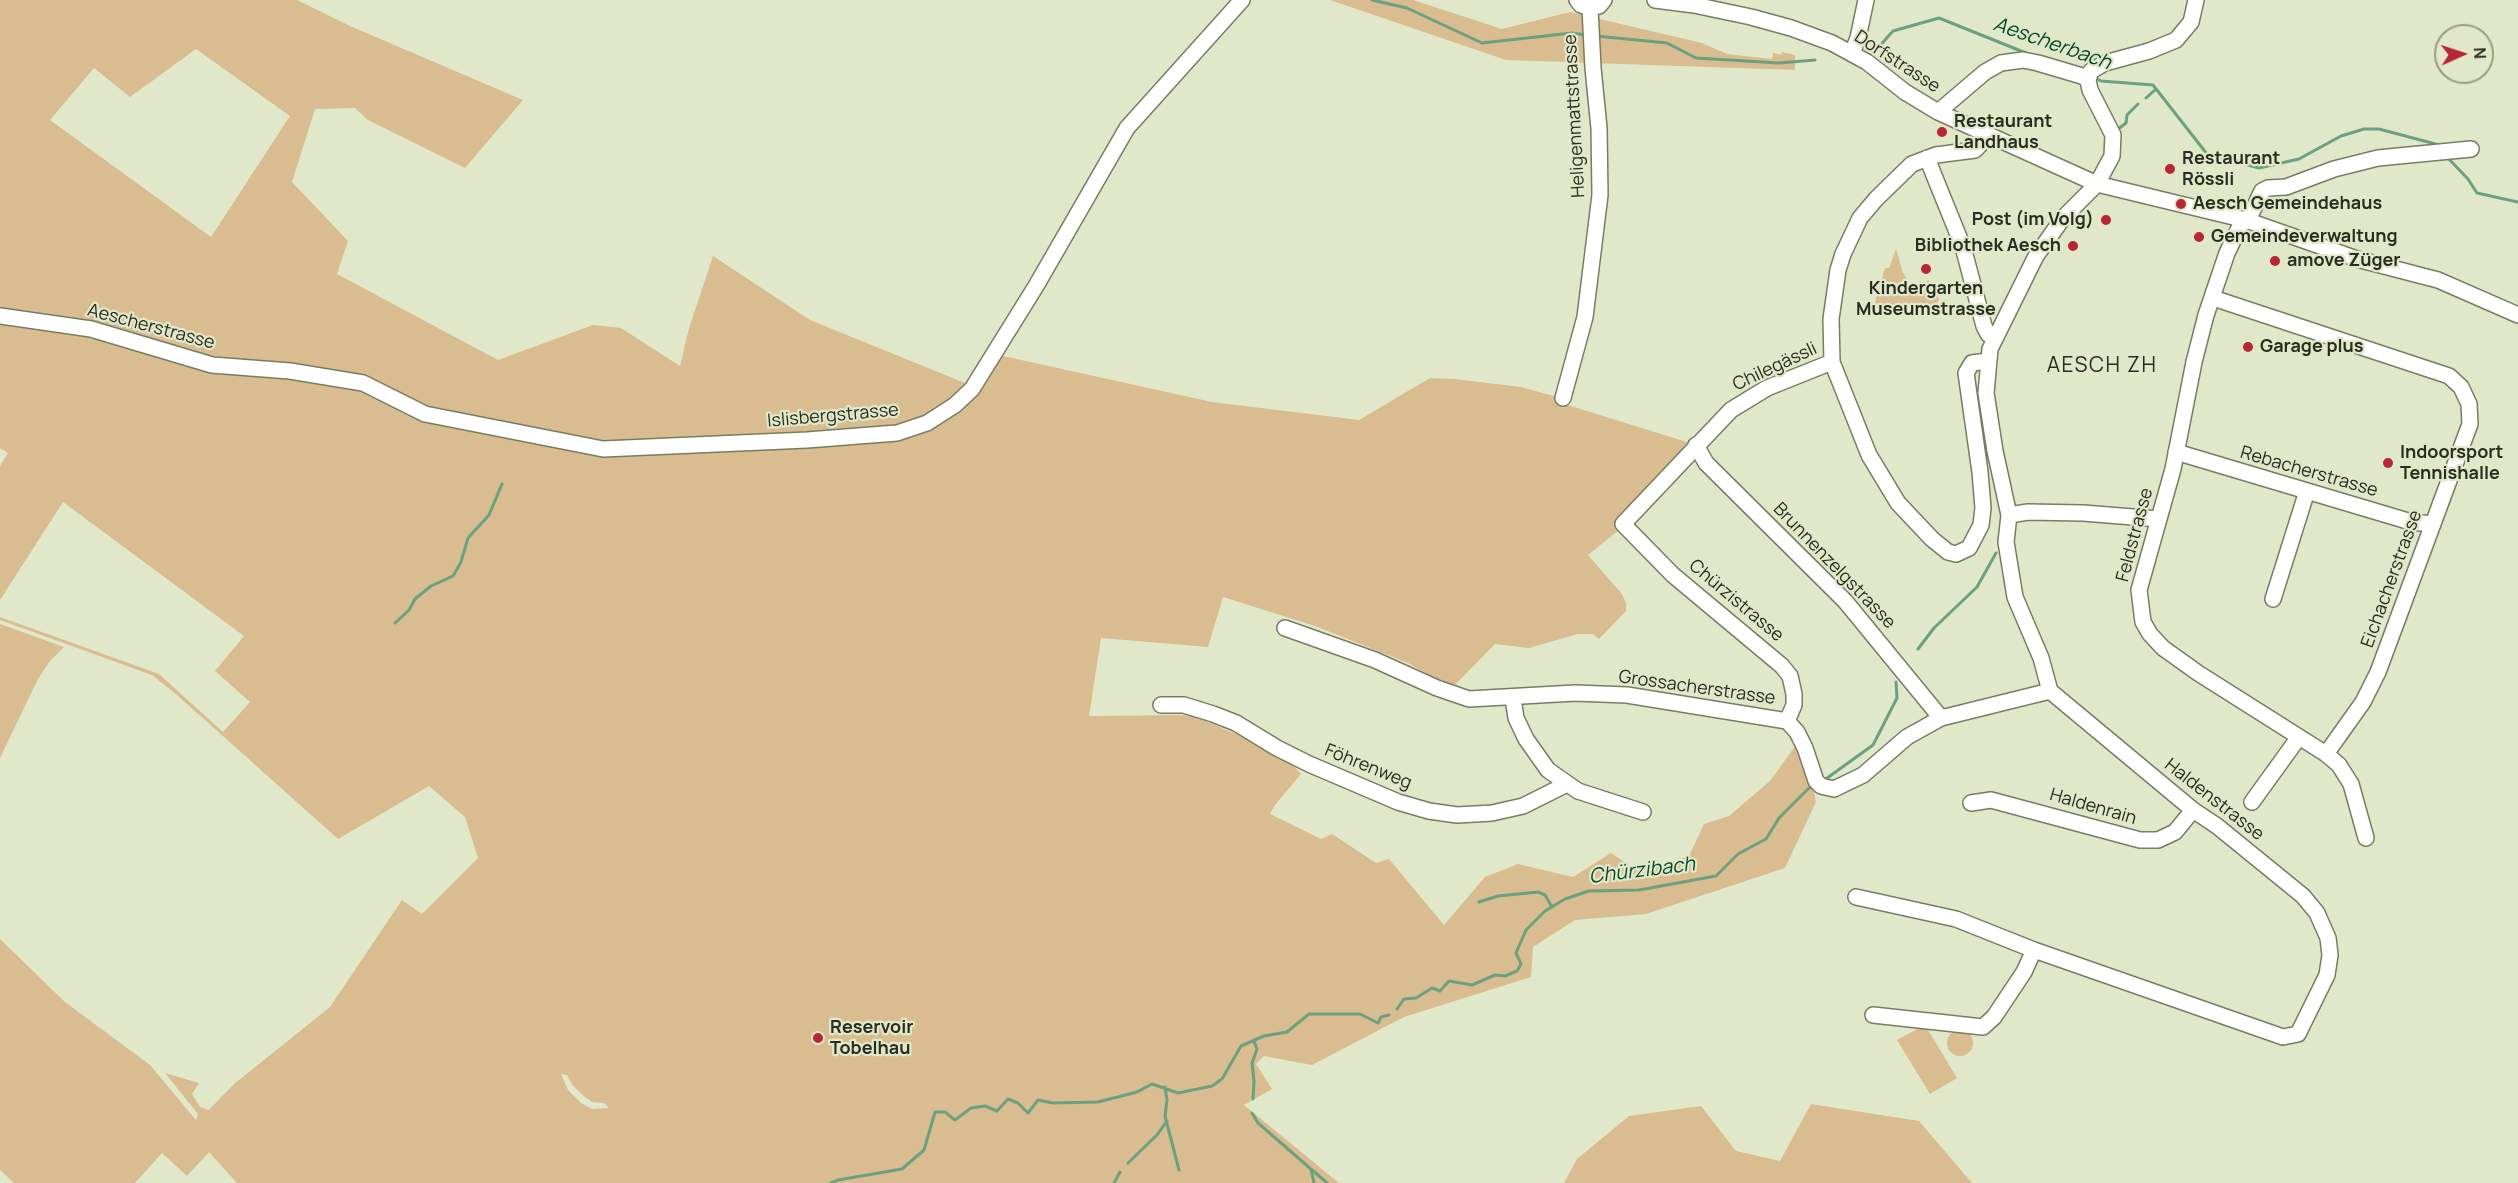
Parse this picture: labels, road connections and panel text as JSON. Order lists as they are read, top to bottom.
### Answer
{
  "streets": {
    "street": [
      "Dorfstrasse",
      "Heligenmattstrasse",
      "Aescherstrasse",
      "Chilegässli",
      "Islisbergstrasse",
      "Rebacherstrasse",
      "Feldstrasse",
      "Brunnenzelgstrasse",
      "Eichacherstrasse",
      "Chürzistrasse",
      "Grossacherstrasse",
      "Föhrenweg",
      "Haldenstrasse",
      "Haldenrain"
    ]
  },
  "crossings": [
    ["Dorfstrasse", "Chilegässli"],
    ["Dorfstrasse", "Feldstrasse"],
    ["Aescherstrasse", "Islisbergstrasse"],
    ["Chilegässli", "Brunnenzelgstrasse"],
    ["Chilegässli", "Chürzistrasse"],
    ["Rebacherstrasse", "Feldstrasse"],
    ["Rebacherstrasse", "Eichacherstrasse"],
    ["Feldstrasse", "Eichacherstrasse"],
    ["Brunnenzelgstrasse", "Grossacherstrasse"],
    ["Chürzistrasse", "Grossacherstrasse"],
    ["Grossacherstrasse", "Haldenstrasse"],
    ["Haldenstrasse", "Haldenrain"]
  ],
  "districts": ["AESCH ZH"],
  "water": ["Aescherbach", "Chürzibach"],
  "places": [
    "Restaurant Landhaus",
    "Restaurant Rössli",
    "Aesch Gemeindehaus",
    "Post (im Volg)",
    "Gemeindeverwaltung",
    "Bibliothek Aesch",
    "amove Züger",
    "Kindergarten Museumstrasse",
    "Garage plus",
    "Indoorsport Tennishalle",
    "Reservoir Tobelhau"
  ],
  "north": "right"
}
